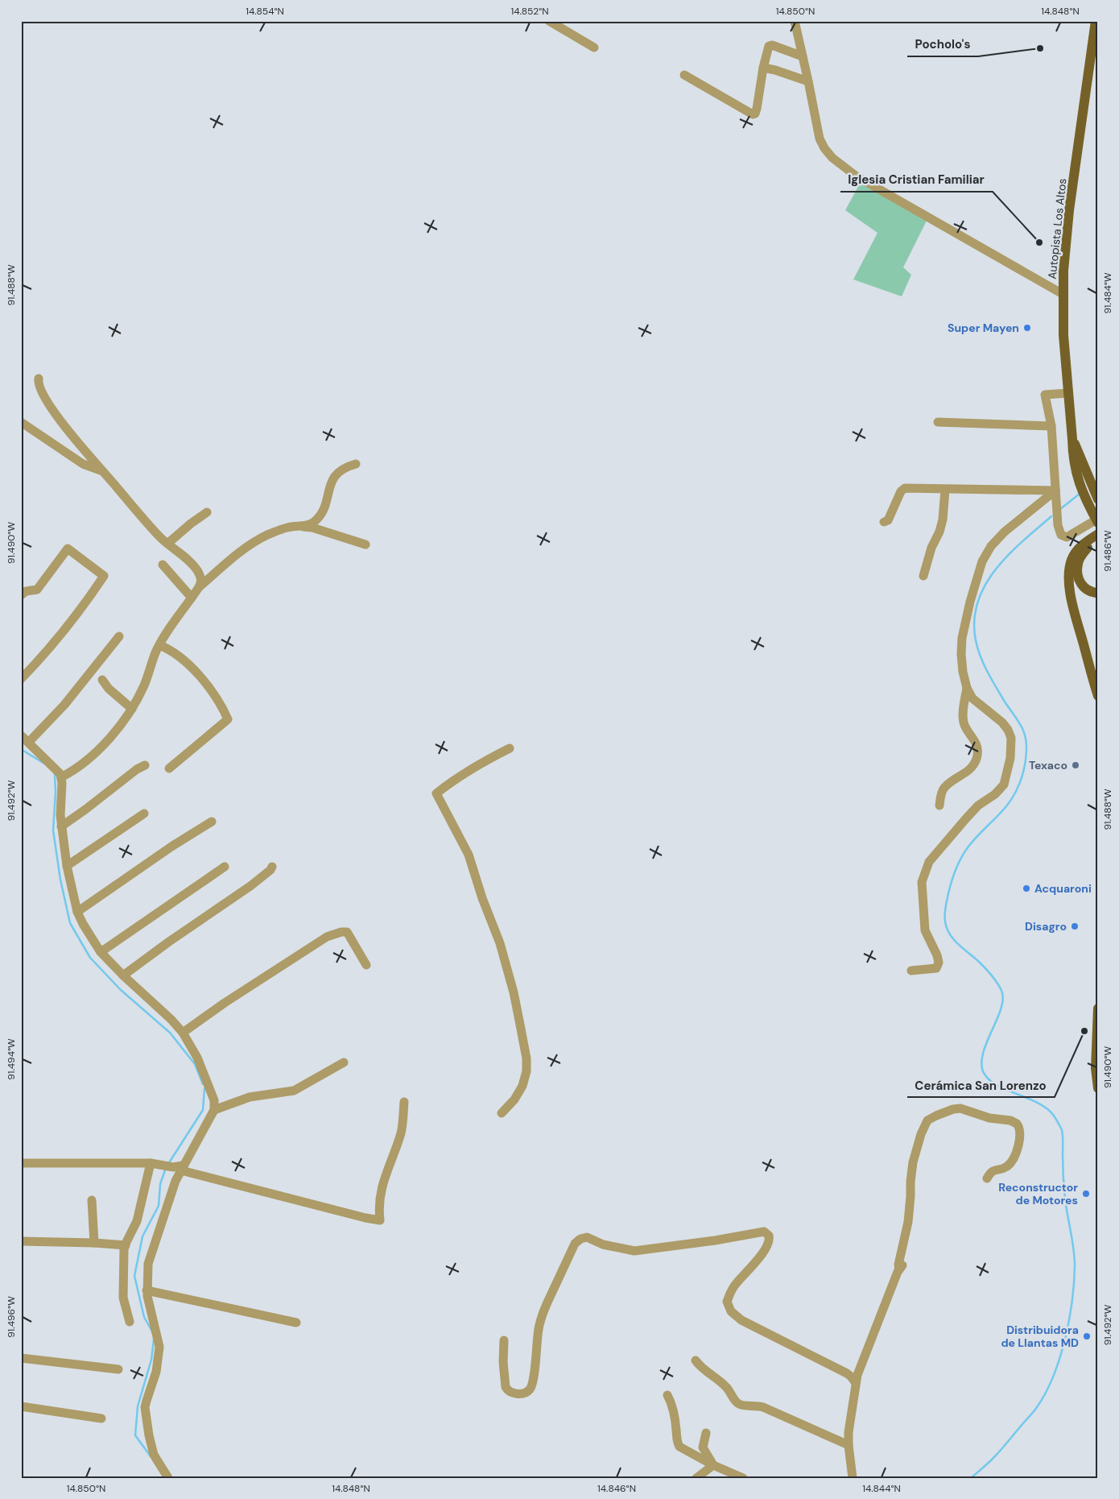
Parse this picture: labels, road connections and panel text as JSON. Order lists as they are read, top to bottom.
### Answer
{
  "streets": {
    "main road": ["Autopista Los Altos"]
  },
  "places": [
    "Pocholo's",
    "Iglesia Cristian Familiar",
    "Super Mayen",
    "Texaco",
    "Acquaroni",
    "Disagro",
    "Cerámica San Lorenzo",
    "Reconstructor de Motores",
    "Distribuidora de Llantas MD"
  ],
  "coordinates": [
    "14.854°N",
    "14.852°N",
    "14.850°N",
    "14.848°N",
    "91.488°W",
    "91.484°W",
    "91.490°W",
    "91.486°W",
    "91.492°W",
    "91.494°W",
    "91.496°W",
    "14.846°N",
    "14.844°N"
  ]
}
